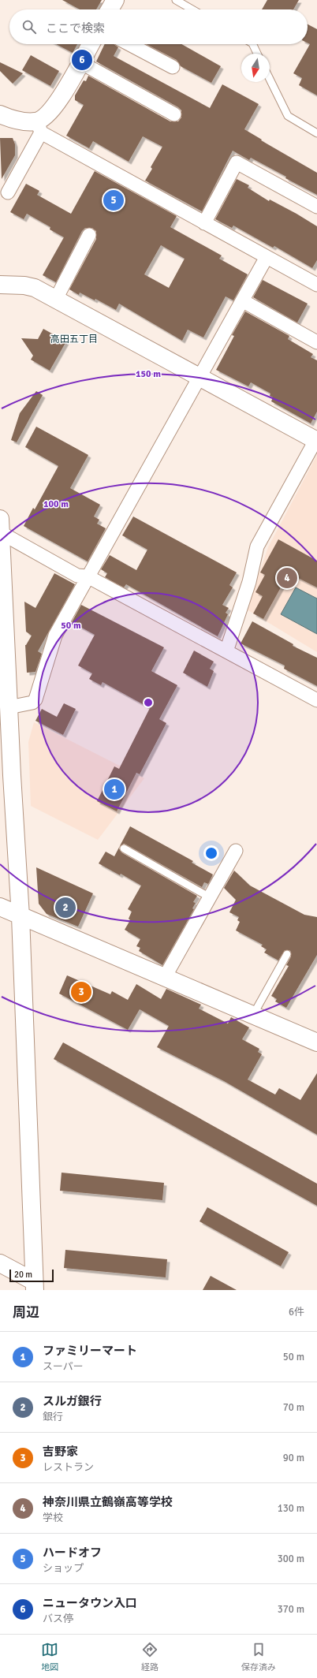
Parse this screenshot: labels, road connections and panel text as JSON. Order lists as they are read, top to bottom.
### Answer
{
  "districts": ["高田五丁目"],
  "scale_bar": "20 m",
  "north": "bottom",
  "page": {
    "search": "ここで検索",
    "pins": [
      "6",
      "5",
      "4",
      "1",
      "2",
      "3"
    ],
    "scale": "20 m",
    "heading": ["周辺", "6件"],
    "list": [
      {
        "mark": "1",
        "name": "ファミリーマート",
        "note": "スーパー",
        "value": "50 m"
      },
      {
        "mark": "2",
        "name": "スルガ銀行",
        "note": "銀行",
        "value": "70 m"
      },
      {
        "mark": "3",
        "name": "吉野家",
        "note": "レストラン",
        "value": "90 m"
      },
      {
        "mark": "4",
        "name": "神奈川県立鶴嶺高等学校",
        "note": "学校",
        "value": "130 m"
      },
      {
        "mark": "5",
        "name": "ハードオフ",
        "note": "ショップ",
        "value": "300 m"
      },
      {
        "mark": "6",
        "name": "ニュータウン入口",
        "note": "バス停",
        "value": "370 m"
      }
    ],
    "nav": ["地図", "経路", "保存済み"]
  },
  "rings": ["150 m", "100 m", "50 m"]
}
